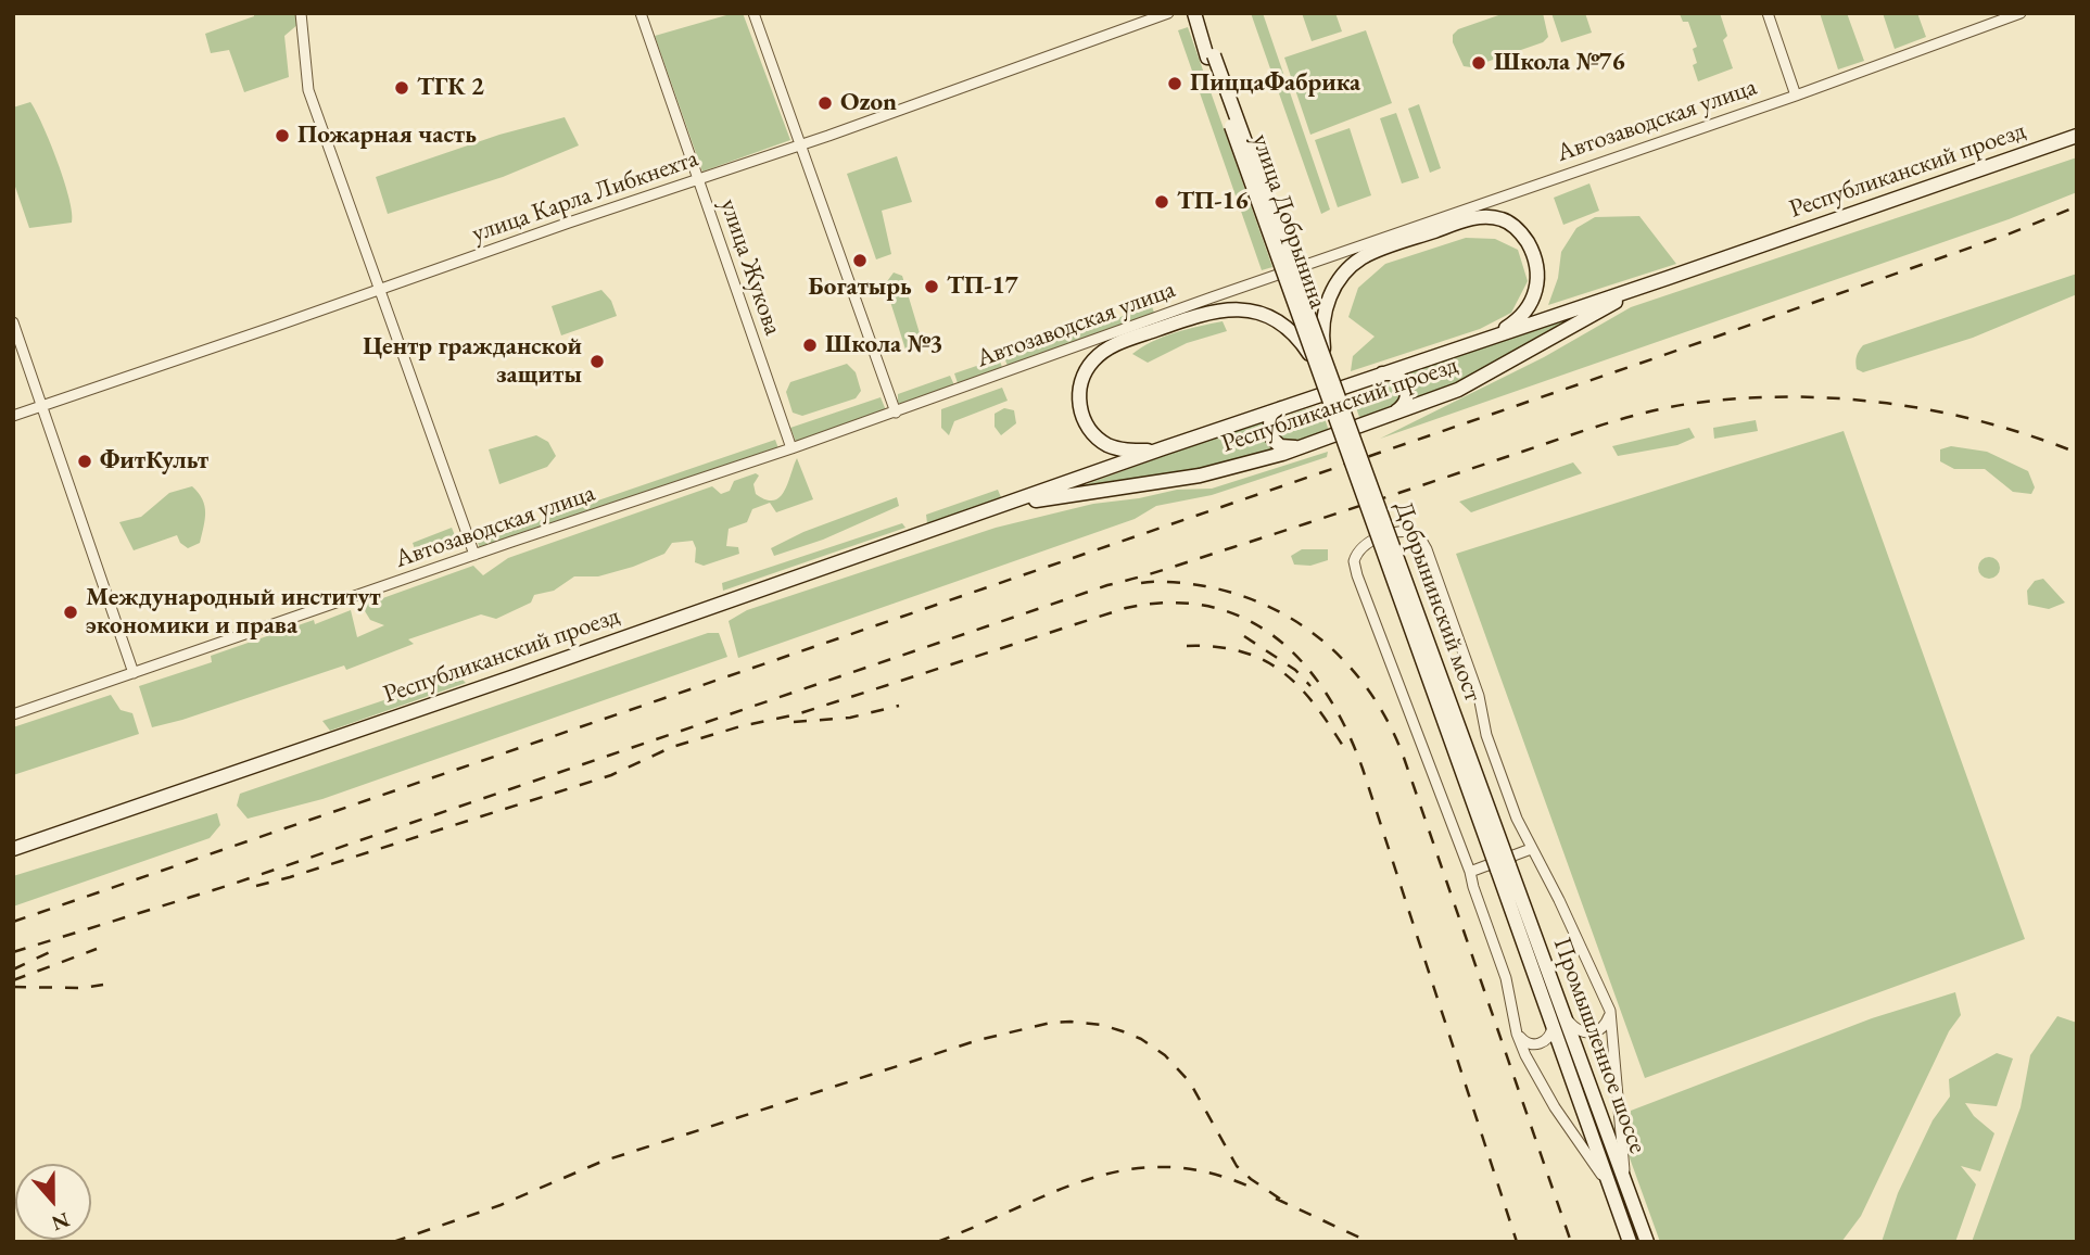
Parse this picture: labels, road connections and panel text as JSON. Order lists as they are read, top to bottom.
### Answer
{
  "streets": {
    "main road": [
      "Республиканский проезд",
      "улица Добрынина",
      "Добрынинский мост",
      "Промышленное шоссе"
    ],
    "street": ["Автозаводская улица", "улица Карла Либкнехта", "улица Жукова"]
  },
  "crossings": [
    ["Автозаводская улица", "улица Жукова"],
    ["улица Карла Либкнехта", "улица Жукова"],
    ["улица Добрынина", "Добрынинский мост"],
    ["Добрынинский мост", "Промышленное шоссе"]
  ],
  "places": [
    "Школа №76",
    "ПиццаФабрика",
    "ТГК 2",
    "Ozon",
    "Пожарная часть",
    "ТП-16",
    "Богатырь",
    "ТП-17",
    "Школа №3",
    "Центр гражданской защиты",
    "ФитКульт",
    "Международный институт экономики и права"
  ],
  "north": "bottom"
}
